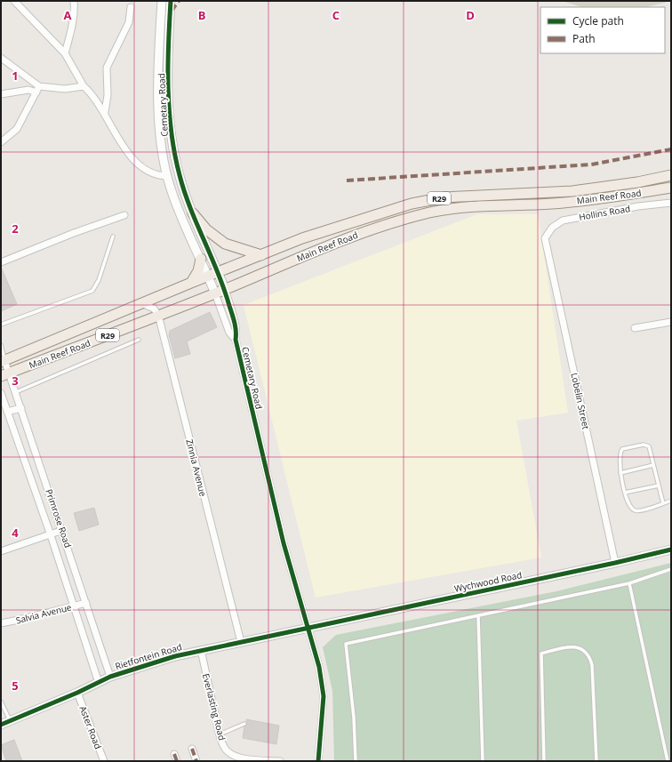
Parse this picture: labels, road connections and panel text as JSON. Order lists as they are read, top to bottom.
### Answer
{
  "streets": {
    "main road": ["Main Reef Road", "R29"],
    "street": [
      "Cemetary Road",
      "Hollins Road",
      "Lobelin Street",
      "Zinnia Avenue",
      "Primrose Road",
      "Wychwood Road",
      "Salvia Avenue",
      "Rietfontein Road",
      "Everlasting Road",
      "Aster Road"
    ]
  },
  "crossings": [
    ["Cemetary Road", "Main Reef Road"],
    ["Cemetary Road", "Wychwood Road"],
    ["Cemetary Road", "Rietfontein Road"],
    ["Main Reef Road", "Zinnia Avenue"],
    ["Main Reef Road", "Primrose Road"],
    ["Hollins Road", "Lobelin Street"],
    ["Lobelin Street", "Wychwood Road"],
    ["Zinnia Avenue", "Rietfontein Road"],
    ["Primrose Road", "Salvia Avenue"],
    ["Primrose Road", "Rietfontein Road"],
    ["Wychwood Road", "Rietfontein Road"],
    ["Rietfontein Road", "Everlasting Road"],
    ["Rietfontein Road", "Aster Road"]
  ],
  "legend": ["Cycle path", "Path"],
  "grid": {
    "columns": [
      "A",
      "B",
      "C",
      "D"
    ],
    "rows": [
      "1",
      "2",
      "3",
      "4",
      "5"
    ]
  }
}
